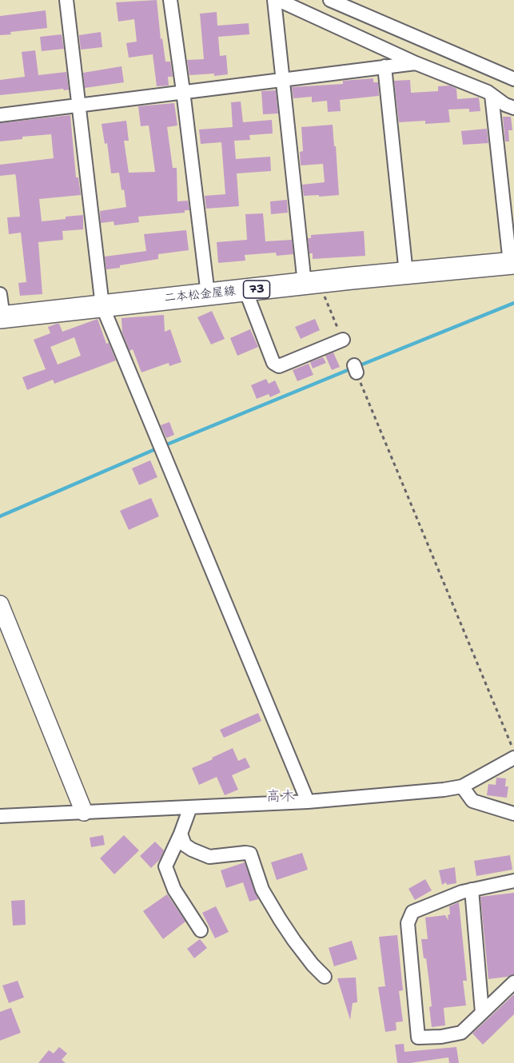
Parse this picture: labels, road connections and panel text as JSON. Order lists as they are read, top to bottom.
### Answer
{
  "streets": {
    "main road": ["73", "二本松金屋線"]
  },
  "districts": ["高木"]
}
